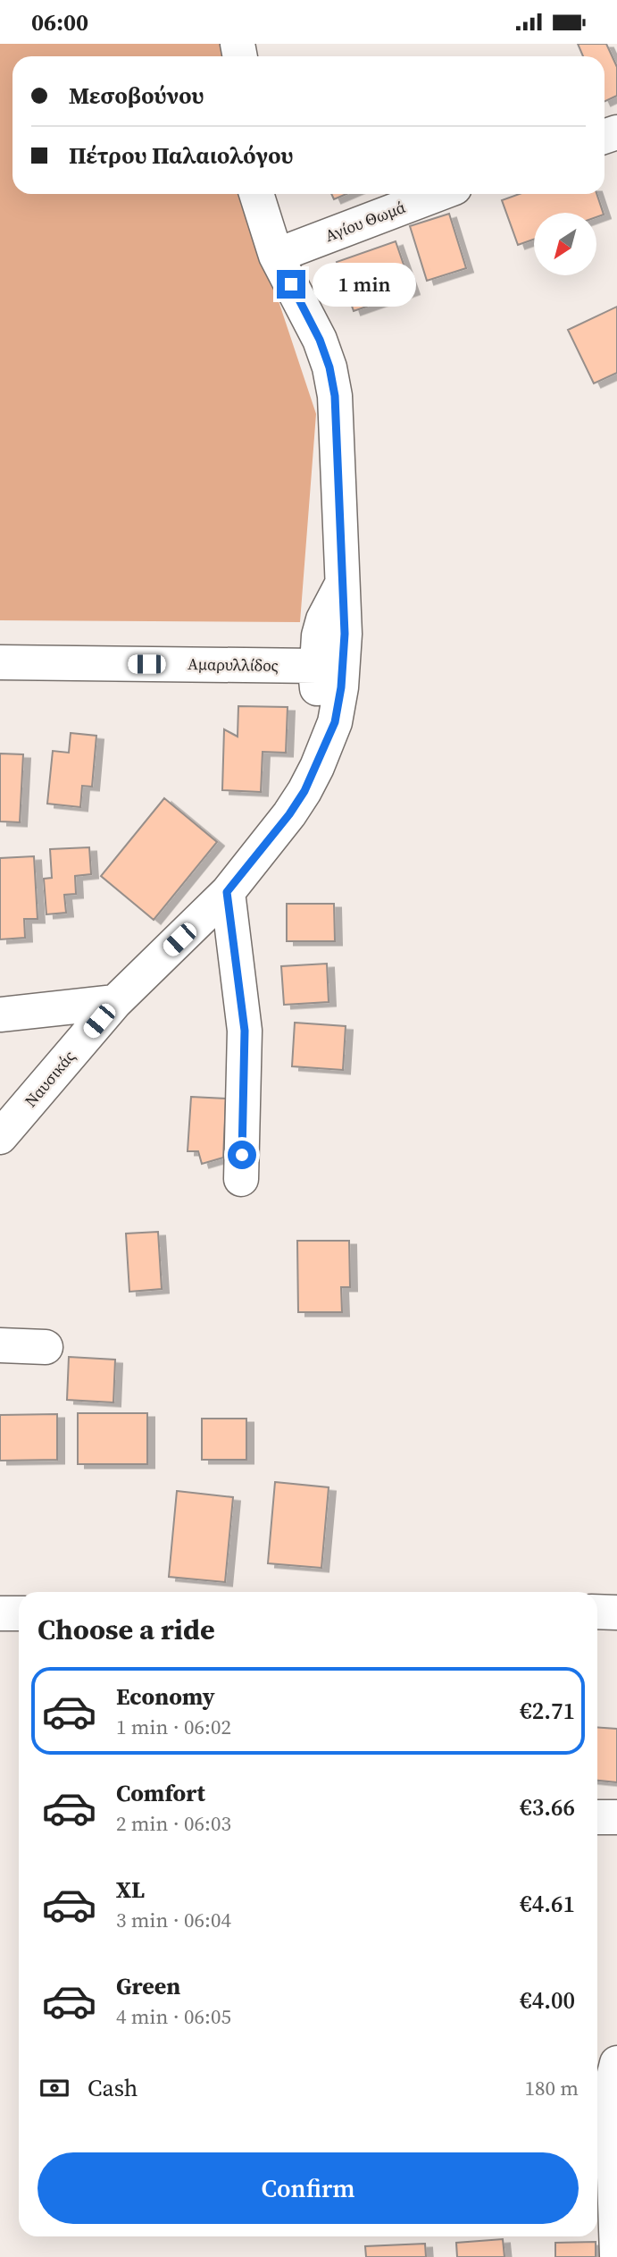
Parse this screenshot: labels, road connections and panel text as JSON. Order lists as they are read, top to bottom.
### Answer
{
  "streets": {
    "street": ["Αγίου Θωμά", "Αμαρυλλίδος", "Ναυσικάς"]
  },
  "crossings": [
    ["Αγίου Θωμά", "Ναυσικάς"]
  ],
  "north": "bottom left",
  "page": {
    "status": "06:00",
    "banner": ["Μεσοβούνου", "Πέτρου Παλαιολόγου"],
    "bubble": "1 min",
    "heading": "Choose a ride",
    "list": [
      {
        "name": "Economy",
        "note": "1 min · 06:02",
        "value": "€2.71"
      },
      {
        "name": "Comfort",
        "note": "2 min · 06:03",
        "value": "€3.66"
      },
      {
        "name": "XL",
        "note": "3 min · 06:04",
        "value": "€4.61"
      },
      {
        "name": "Green",
        "note": "4 min · 06:05",
        "value": "€4.00"
      }
    ],
    "pay": ["Cash", "180 m"],
    "buttons": "Confirm"
  }
}
